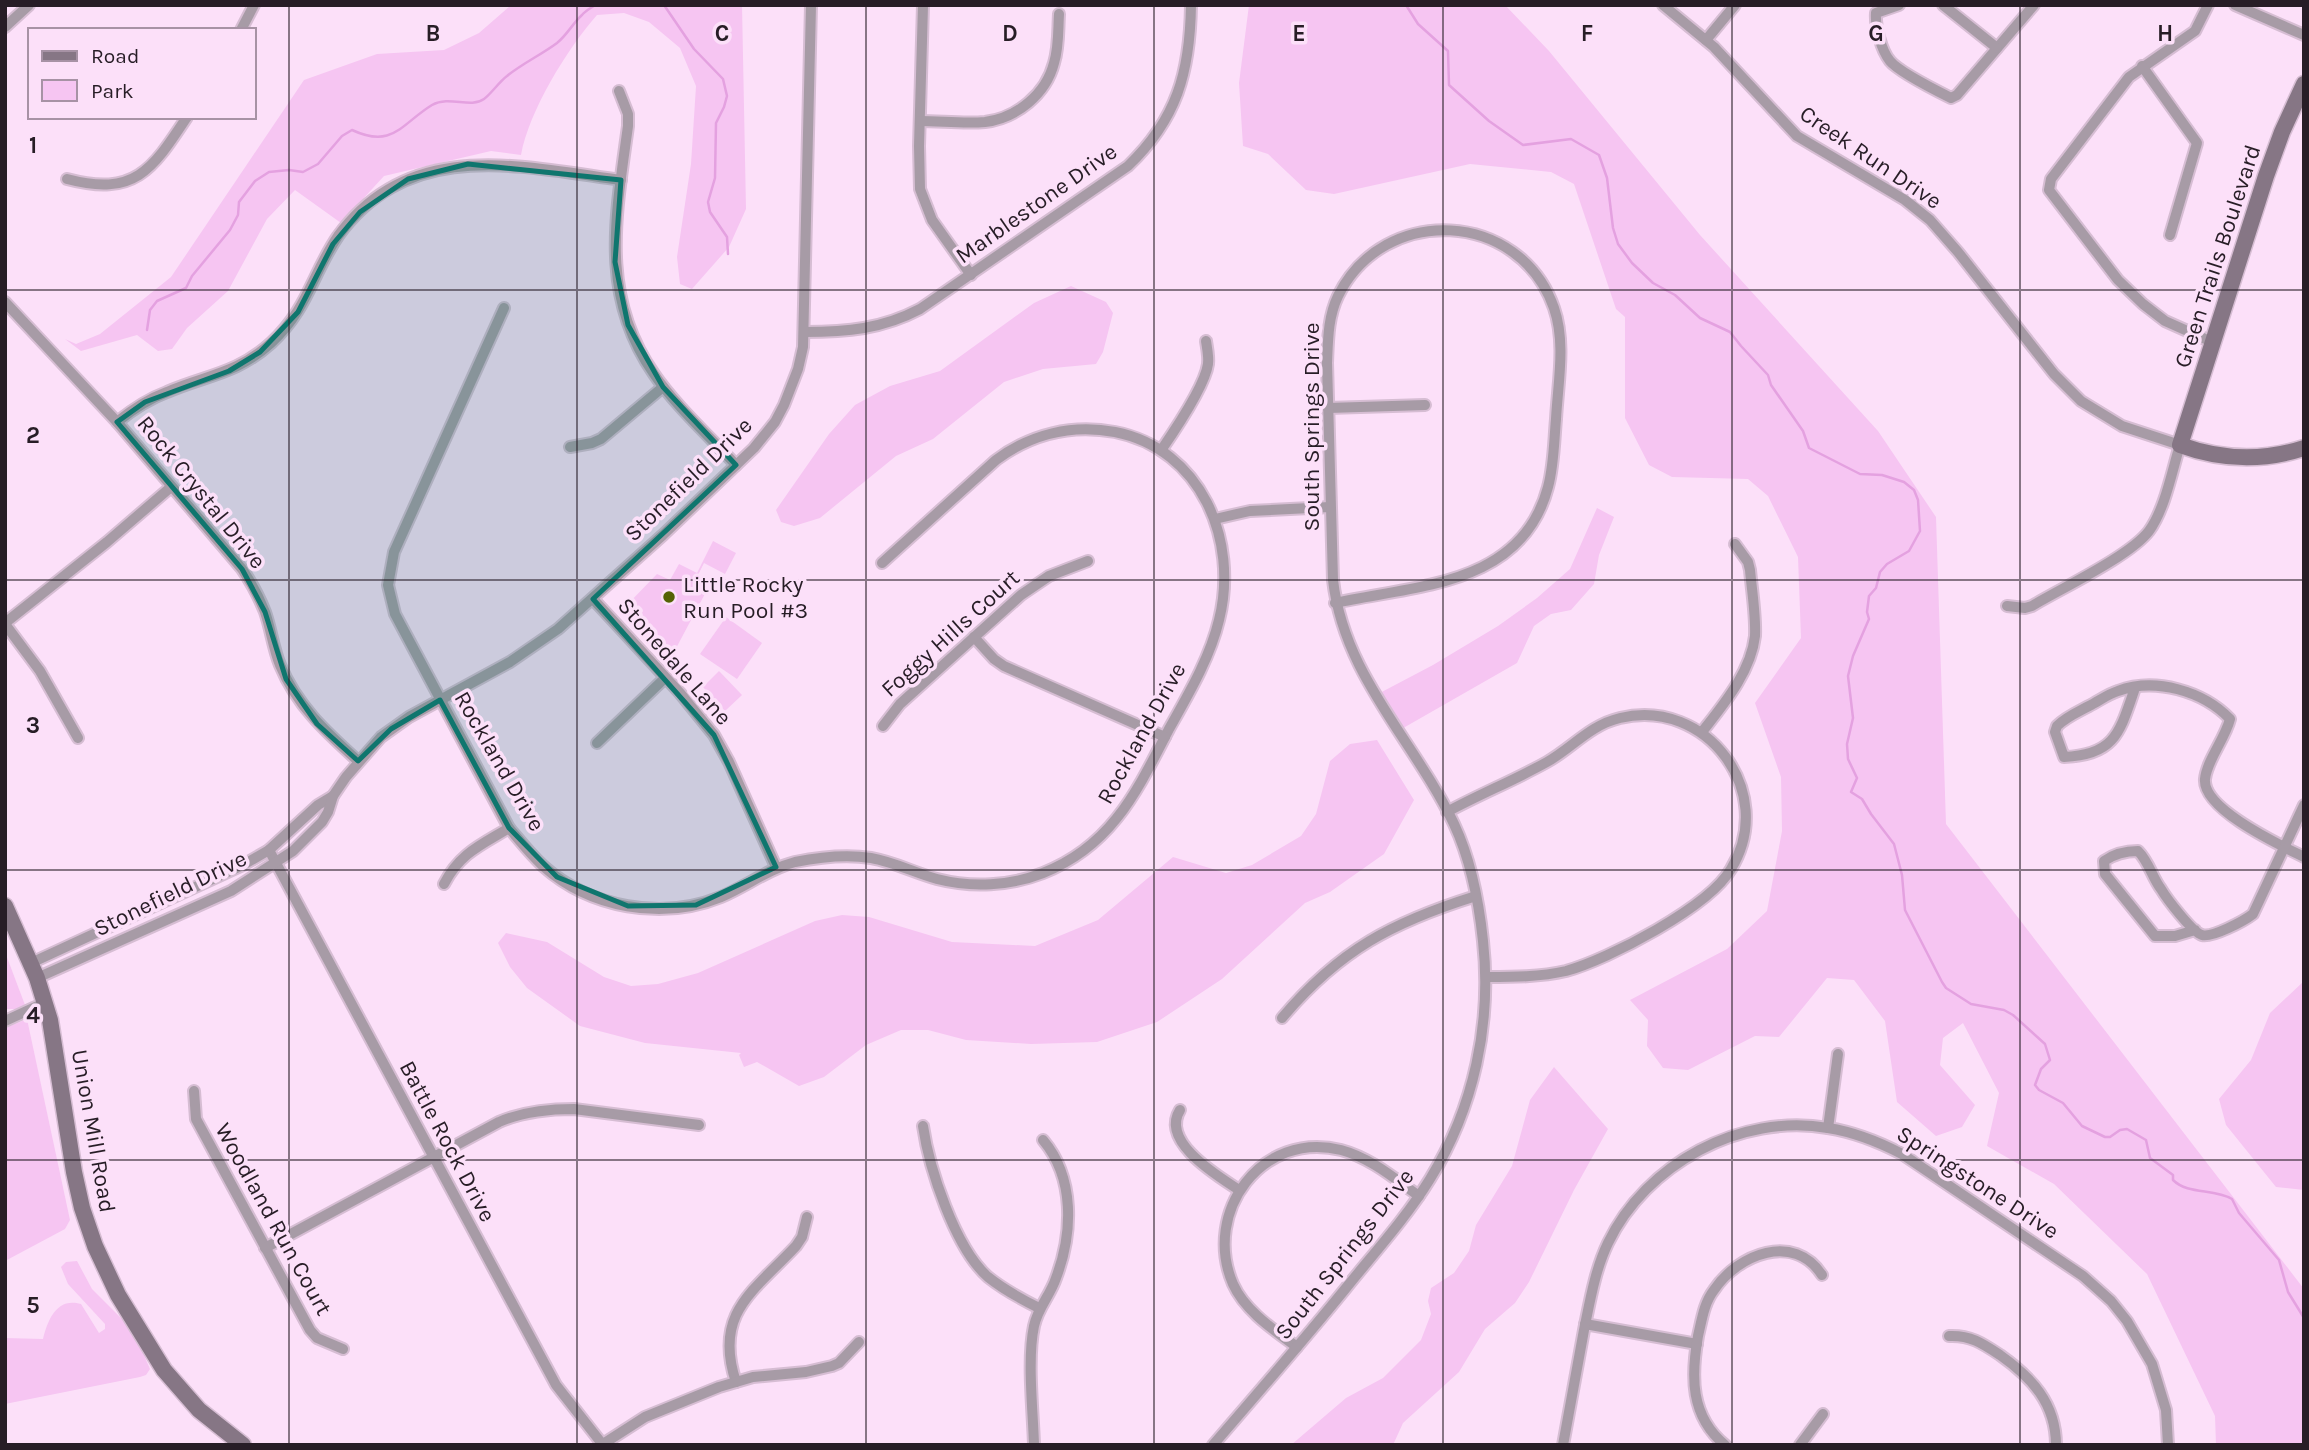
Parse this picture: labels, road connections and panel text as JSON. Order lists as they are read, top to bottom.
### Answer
{
  "streets": {
    "street": [
      "Creek Run Drive",
      "Marblestone Drive",
      "Green Trails Boulevard",
      "South Springs Drive",
      "Stonefield Drive",
      "Rock Crystal Drive",
      "Foggy Hills Court",
      "Stonedale Lane",
      "Rockland Drive",
      "Union Mill Road",
      "Battle Rock Drive",
      "Springstone Drive",
      "Woodland Run Court"
    ]
  },
  "crossings": [
    ["Creek Run Drive", "Green Trails Boulevard"],
    ["Marblestone Drive", "Stonefield Drive"],
    ["Stonefield Drive", "Rock Crystal Drive"],
    ["Stonefield Drive", "Stonedale Lane"],
    ["Stonefield Drive", "Rockland Drive"],
    ["Stonefield Drive", "Union Mill Road"],
    ["Stonefield Drive", "Battle Rock Drive"],
    ["Stonedale Lane", "Rockland Drive"]
  ],
  "places": ["Little Rocky Run Pool #3"],
  "legend": ["Road", "Park"],
  "grid": {
    "columns": [
      "B",
      "C",
      "D",
      "E",
      "F",
      "G",
      "H"
    ],
    "rows": [
      "1",
      "2",
      "3",
      "4",
      "5"
    ]
  }
}
